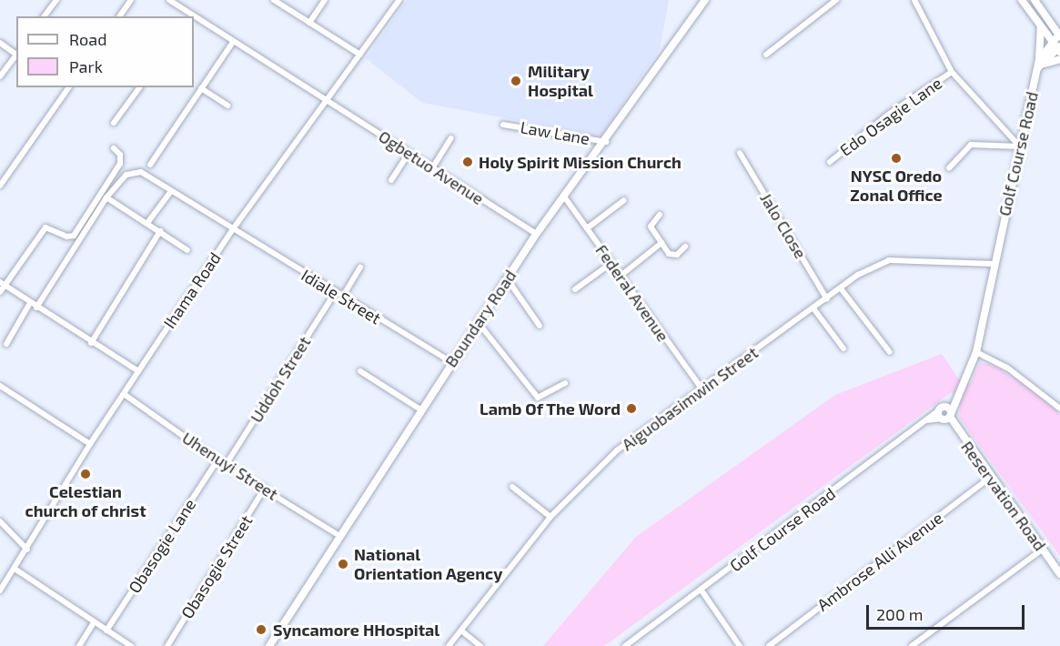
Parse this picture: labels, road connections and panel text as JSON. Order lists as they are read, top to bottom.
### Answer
{
  "streets": {
    "street": [
      "Edo Osagie Lane",
      "Law Lane",
      "Golf Course Road",
      "Ogbetuo Avenue",
      "Jalo Close",
      "Ihama Road",
      "Federal Avenue",
      "Idiale Street",
      "Boundary Road",
      "Uddoh Street",
      "Aiguobasimwin Street",
      "Uhenuyi Street",
      "Reservation Road",
      "Obasogie Lane",
      "Ambrose Alli Avenue",
      "Obasogie Street"
    ]
  },
  "crossings": [
    ["Law Lane", "Boundary Road"],
    ["Golf Course Road", "Aiguobasimwin Street"],
    ["Golf Course Road", "Reservation Road"],
    ["Ogbetuo Avenue", "Ihama Road"],
    ["Ogbetuo Avenue", "Boundary Road"],
    ["Jalo Close", "Aiguobasimwin Street"],
    ["Ihama Road", "Idiale Street"],
    ["Ihama Road", "Uhenuyi Street"],
    ["Federal Avenue", "Boundary Road"],
    ["Federal Avenue", "Aiguobasimwin Street"],
    ["Idiale Street", "Boundary Road"],
    ["Idiale Street", "Uddoh Street"],
    ["Boundary Road", "Uhenuyi Street"],
    ["Uddoh Street", "Uhenuyi Street"],
    ["Uhenuyi Street", "Obasogie Lane"],
    ["Uhenuyi Street", "Obasogie Street"],
    ["Reservation Road", "Ambrose Alli Avenue"]
  ],
  "places": [
    "Military Hospital",
    "NYSC Oredo Zonal Office",
    "Holy Spirit Mission Church",
    "Lamb Of The Word",
    "Celestian church of christ",
    "National Orientation Agency",
    "Syncamore HHospital"
  ],
  "legend": ["Road", "Park"],
  "scale_bar": "200 m"
}
